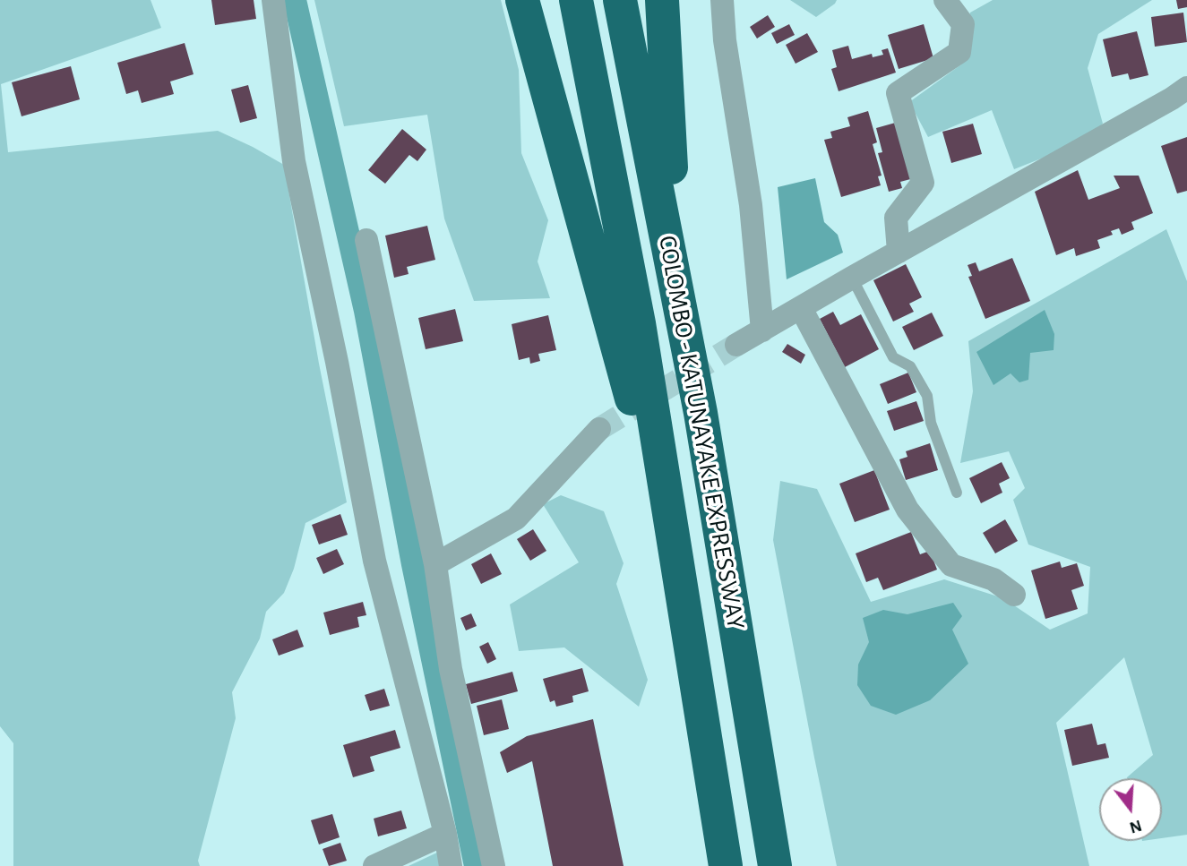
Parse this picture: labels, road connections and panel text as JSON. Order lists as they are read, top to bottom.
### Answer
{
  "streets": {
    "highway": ["COLOMBO - KATUNAYAKE EXPRESSWAY"]
  },
  "north": "bottom"
}
